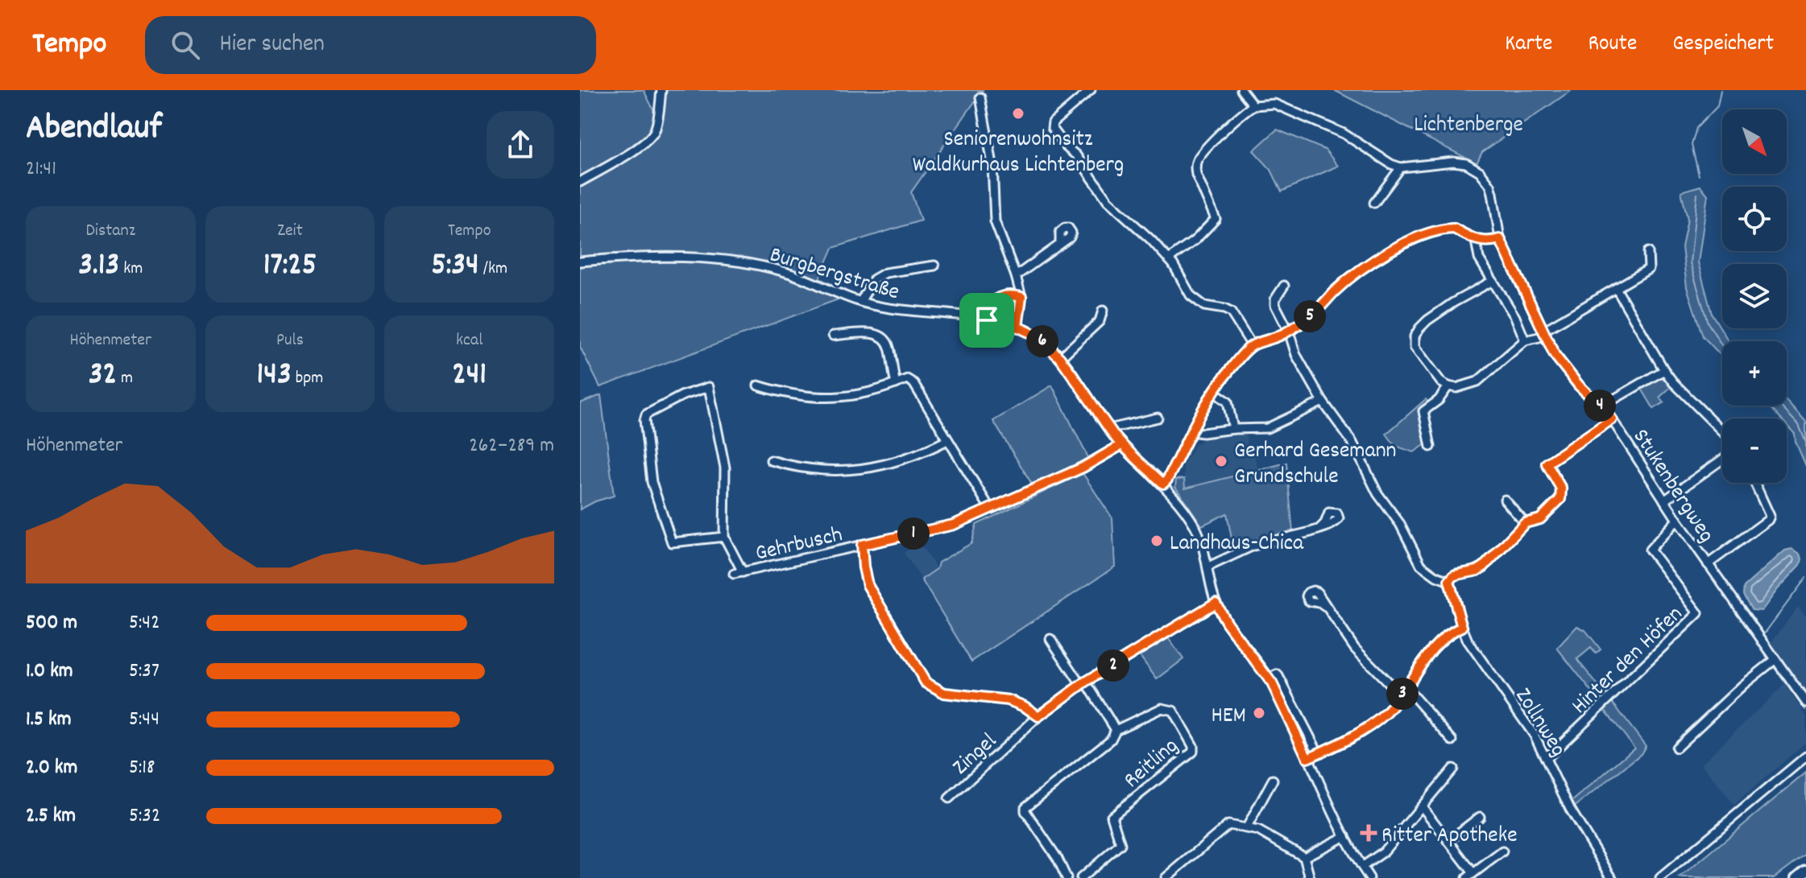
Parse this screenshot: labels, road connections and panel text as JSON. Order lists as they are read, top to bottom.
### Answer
{
  "streets": {
    "street": [
      "Burgbergstraße",
      "Stukenbergweg",
      "Gehrbusch",
      "Hinter den Höfen",
      "Zollnweg",
      "Zingel",
      "Reitling"
    ]
  },
  "crossings": [
    ["Burgbergstraße", "Gehrbusch"],
    ["Burgbergstraße", "Zingel"],
    ["Stukenbergweg", "Hinter den Höfen"],
    ["Hinter den Höfen", "Zollnweg"],
    ["Zingel", "Reitling"]
  ],
  "parks": ["Lichtenberge"],
  "places": {
    "other": [
      "Seniorenwohnsitz Waldkurhaus Lichtenberg",
      "Gerhard Gesemann Grundschule",
      "Landhaus-Chica",
      "HEM"
    ],
    "health": ["Ritter Apotheke"]
  },
  "north": "bottom right",
  "page": {
    "header": "Tempo",
    "search": "Hier suchen",
    "nav": ["Karte", "Route", "Gespeichert"],
    "heading": ["Abendlauf", "21:41"],
    "map_buttons": ["+", "−"],
    "stats": [
      ["Distanz", "3.13 km"],
      ["Zeit", "17:25"],
      ["Tempo", "5:34 /km"],
      ["Höhenmeter", "32 m"],
      ["Puls", "143 bpm"],
      ["kcal", "241"]
    ],
    "pins": [
      "5",
      "6",
      "4",
      "1",
      "2",
      "3"
    ],
    "chart": ["Höhenmeter", "262–289 m"],
    "list": [
      {
        "name": "500 m",
        "note": "5:42"
      },
      {
        "name": "1.0 km",
        "note": "5:37"
      },
      {
        "name": "1.5 km",
        "note": "5:44"
      },
      {
        "name": "2.0 km",
        "note": "5:18"
      },
      {
        "name": "2.5 km",
        "note": "5:32"
      }
    ]
  }
}
